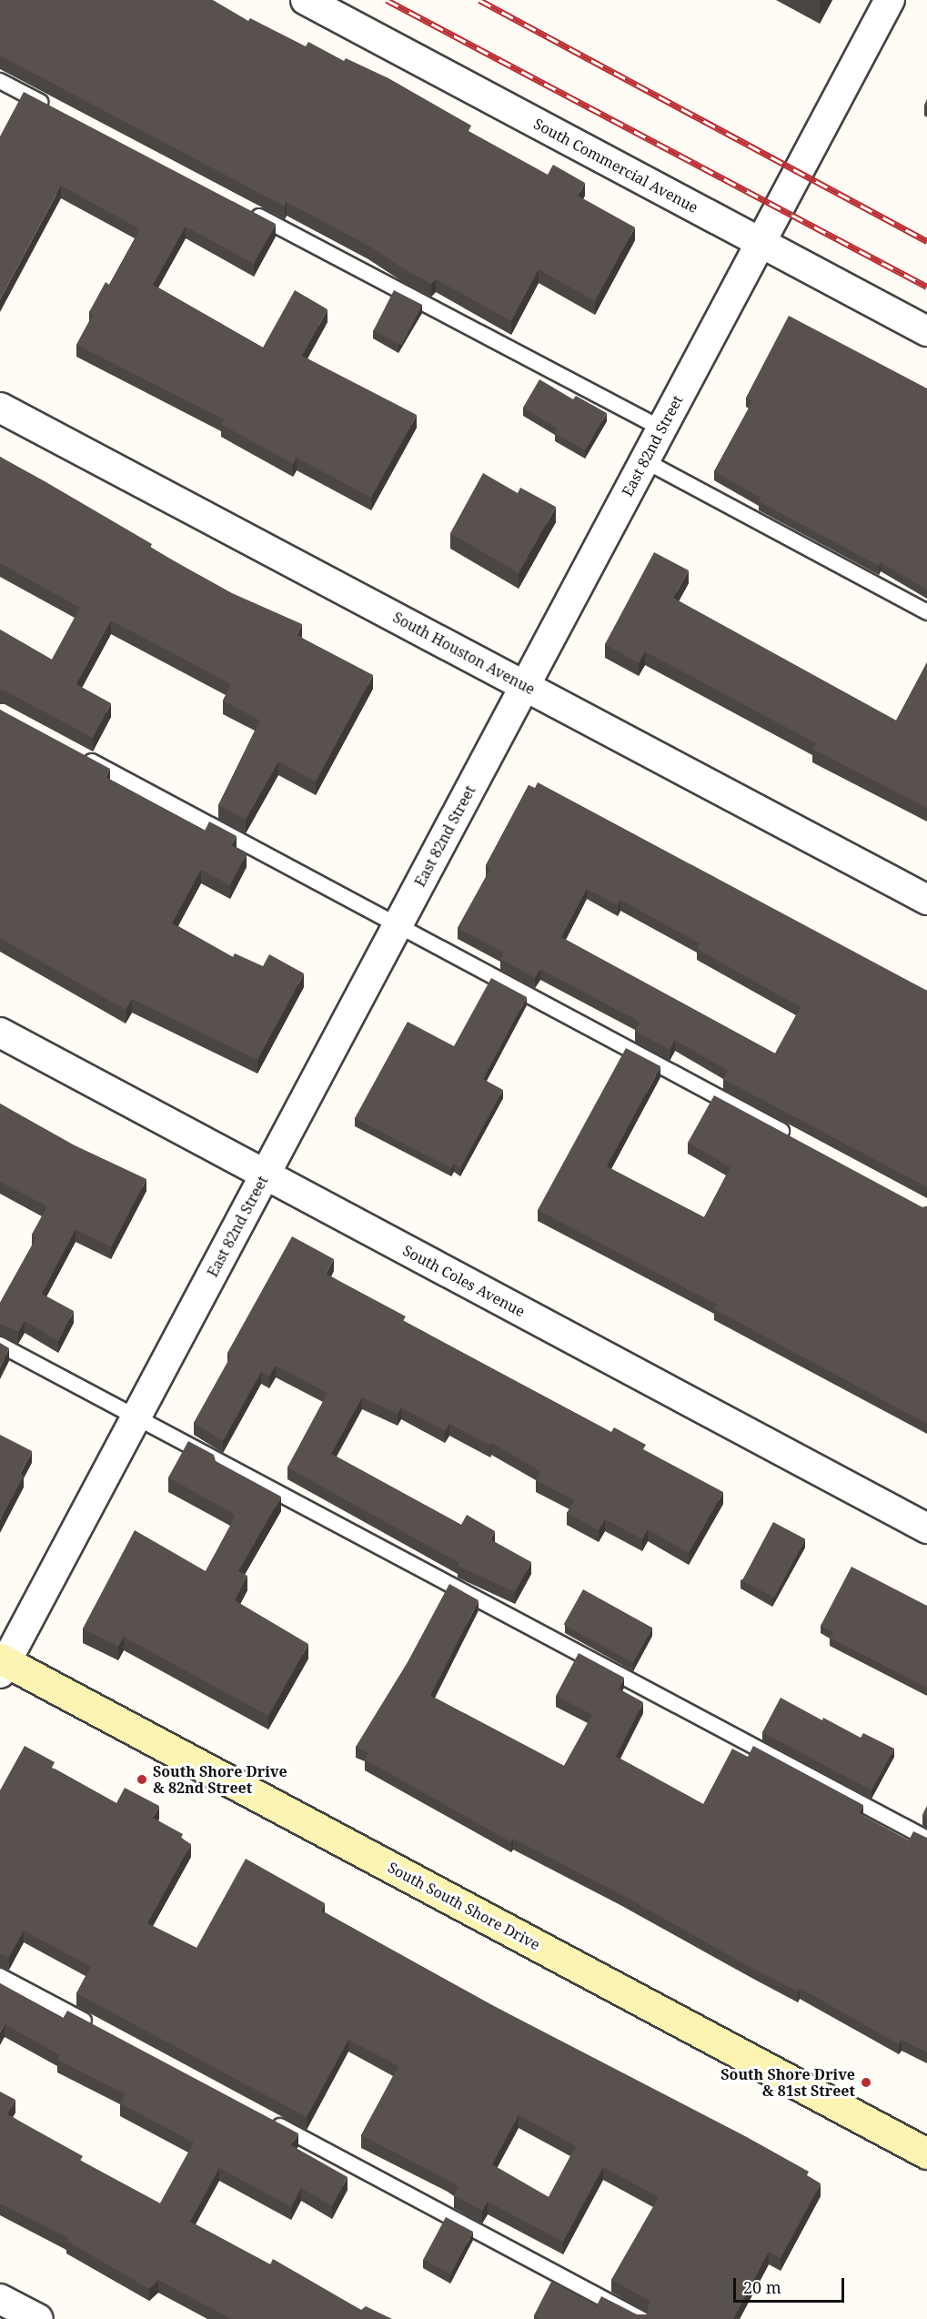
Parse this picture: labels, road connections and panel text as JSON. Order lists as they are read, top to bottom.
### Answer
{
  "streets": {
    "street": [
      "South Commercial Avenue",
      "East 82nd Street",
      "South Houston Avenue",
      "South Coles Avenue",
      "South South Shore Drive"
    ]
  },
  "crossings": [
    ["South Commercial Avenue", "East 82nd Street"],
    ["East 82nd Street", "South Houston Avenue"],
    ["East 82nd Street", "South Coles Avenue"],
    ["East 82nd Street", "South South Shore Drive"]
  ],
  "places": ["South Shore Drive & 82nd Street", "South Shore Drive & 81st Street"],
  "scale_bar": "20 m"
}
